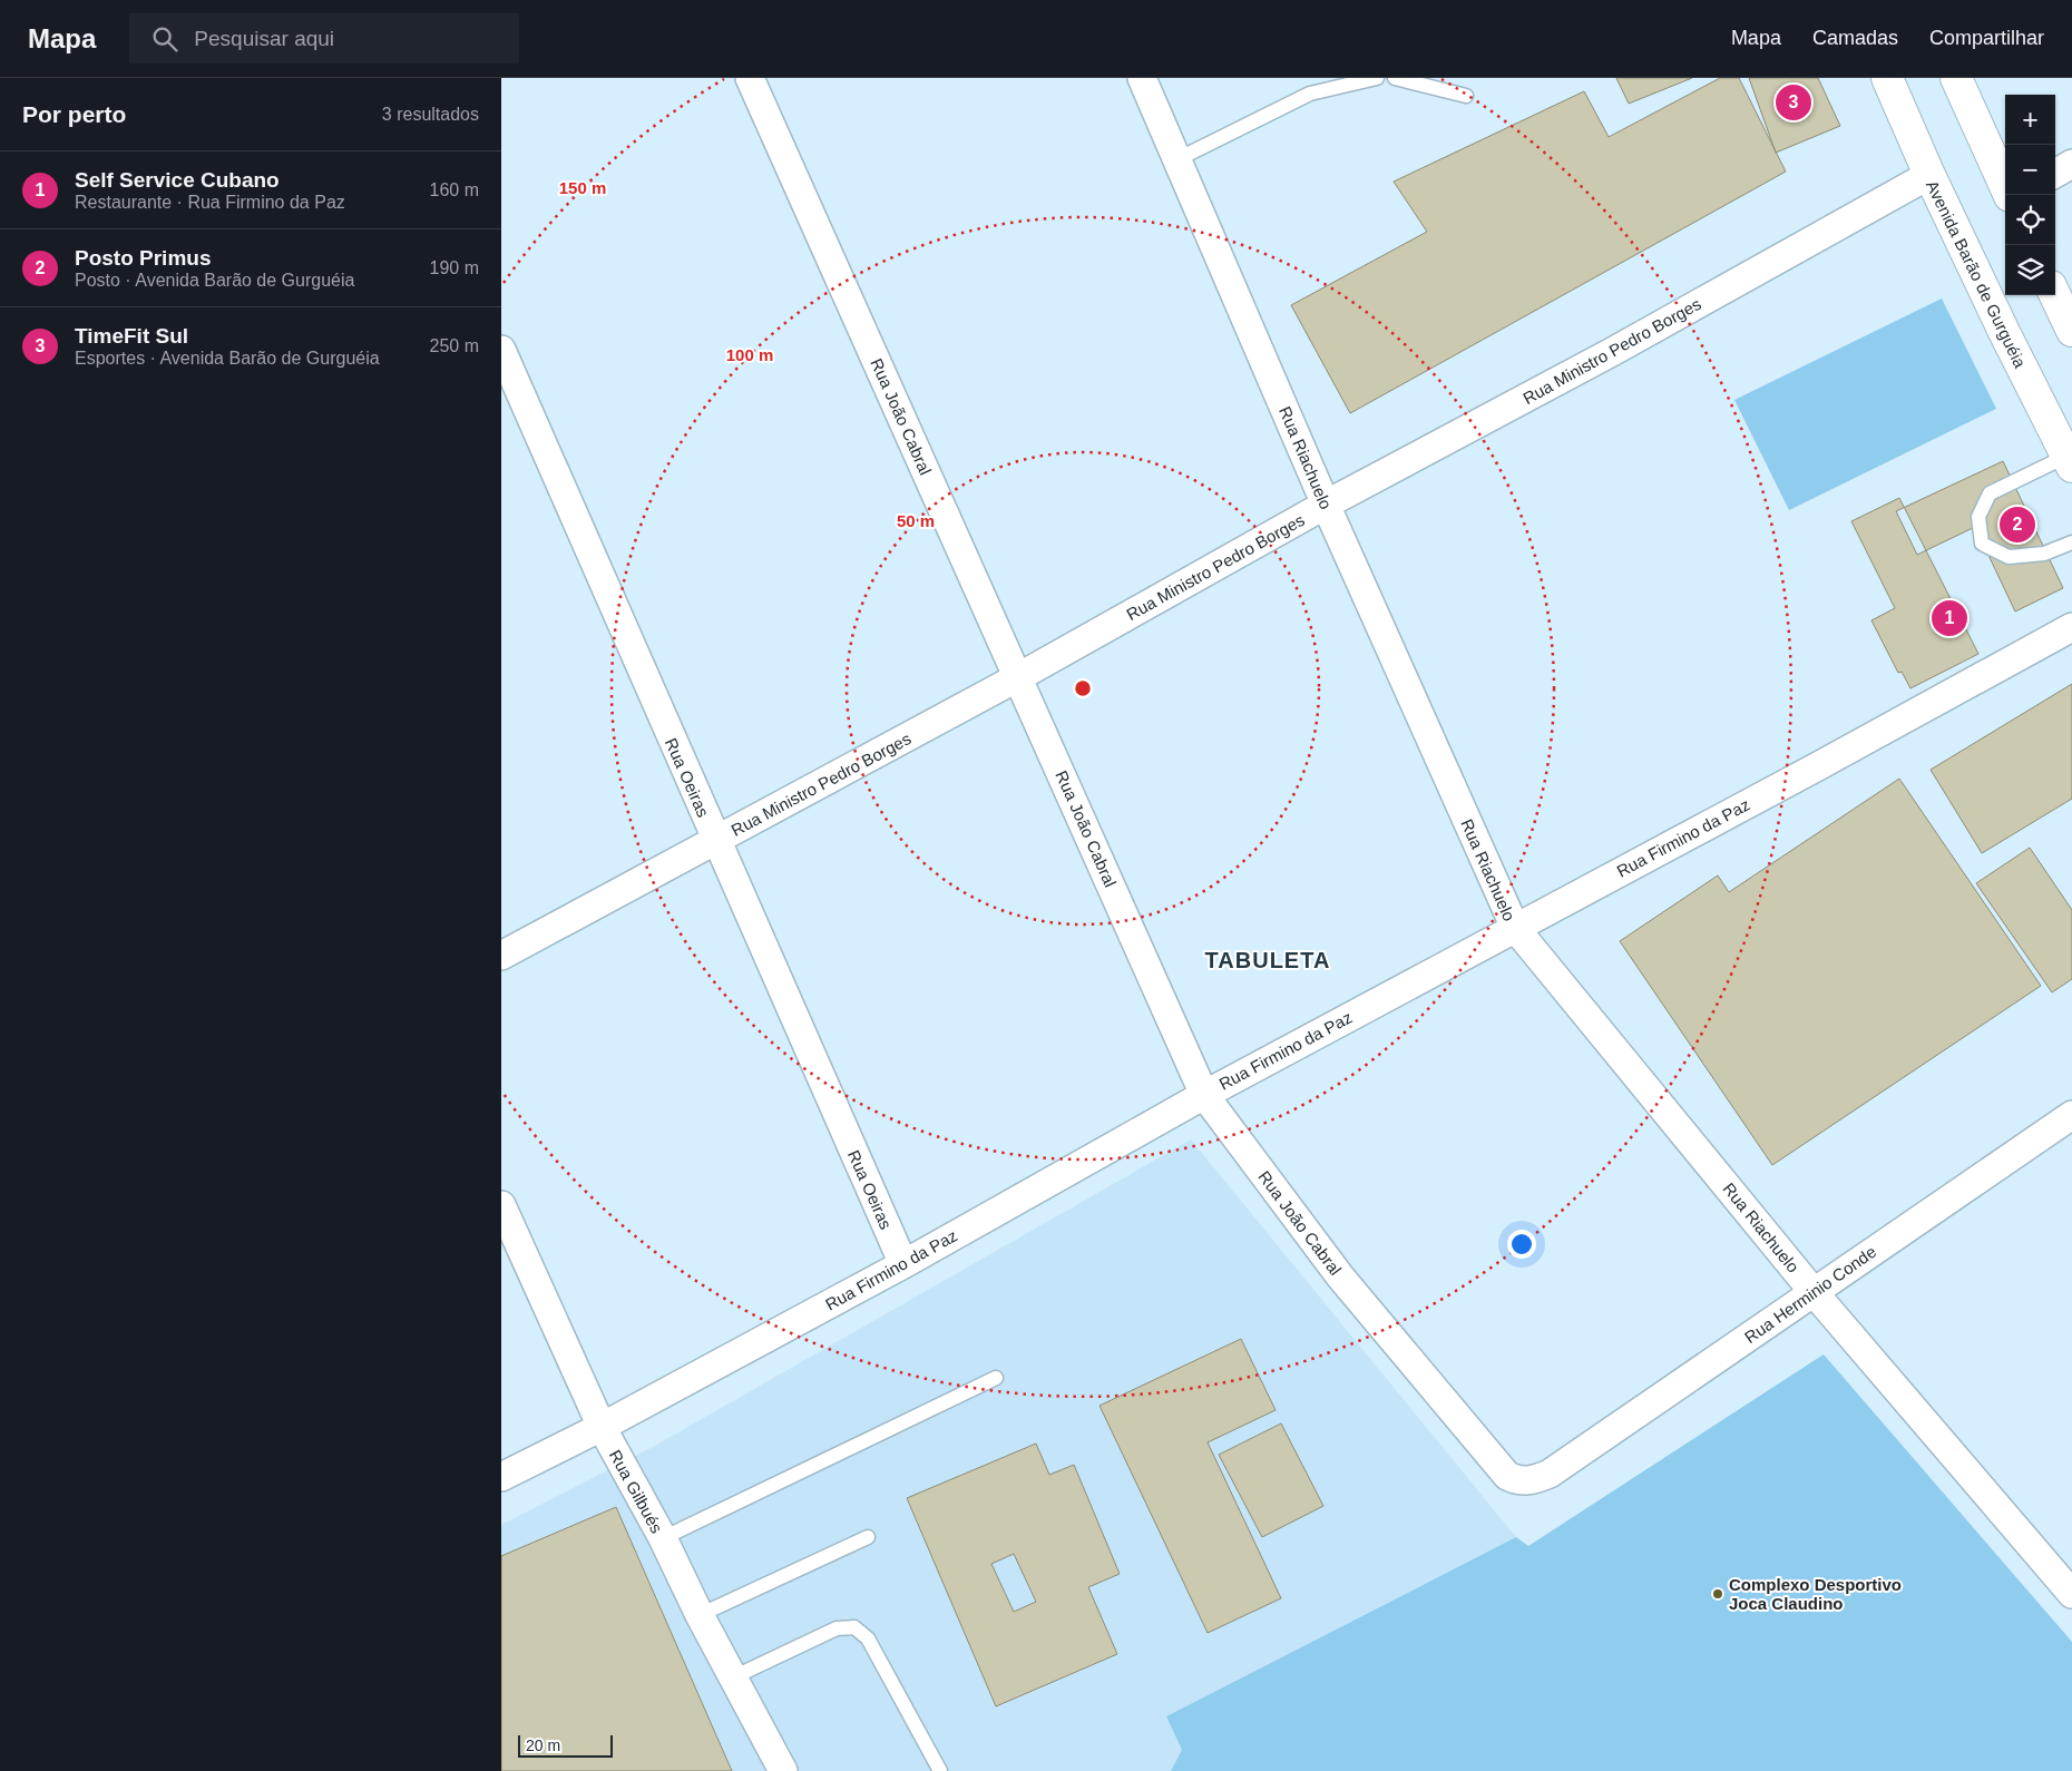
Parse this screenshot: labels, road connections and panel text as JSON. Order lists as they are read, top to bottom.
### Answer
{
  "streets": {
    "main road": ["Avenida Barão de Gurguéia"],
    "street": [
      "Rua Ministro Pedro Borges",
      "Rua João Cabral",
      "Rua Riachuelo",
      "Rua Oeiras",
      "Rua Firmino da Paz",
      "Rua Herminio Conde",
      "Rua Gilbués"
    ]
  },
  "crossings": [
    ["Avenida Barão de Gurguéia", "Rua Ministro Pedro Borges"],
    ["Rua Ministro Pedro Borges", "Rua João Cabral"],
    ["Rua Ministro Pedro Borges", "Rua Riachuelo"],
    ["Rua Ministro Pedro Borges", "Rua Oeiras"],
    ["Rua João Cabral", "Rua Firmino da Paz"],
    ["Rua João Cabral", "Rua Herminio Conde"],
    ["Rua Riachuelo", "Rua Firmino da Paz"],
    ["Rua Riachuelo", "Rua Herminio Conde"],
    ["Rua Oeiras", "Rua Firmino da Paz"],
    ["Rua Firmino da Paz", "Rua Gilbués"]
  ],
  "districts": ["TABULETA"],
  "places": ["Complexo Desportivo Joca Claudino"],
  "scale_bar": "20 m",
  "page": {
    "header": "Mapa",
    "search": "Pesquisar aqui",
    "nav": ["Mapa", "Camadas", "Compartilhar"],
    "heading": ["Por perto", "3 resultados"],
    "pins": ["3", "2", "1"],
    "map_buttons": ["+", "−"],
    "list": [
      {
        "mark": "1",
        "name": "Self Service Cubano",
        "note": "Restaurante · Rua Firmino da Paz",
        "value": "160 m"
      },
      {
        "mark": "2",
        "name": "Posto Primus",
        "note": "Posto · Avenida Barão de Gurguéia",
        "value": "190 m"
      },
      {
        "mark": "3",
        "name": "TimeFit Sul",
        "note": "Esportes · Avenida Barão de Gurguéia",
        "value": "250 m"
      }
    ],
    "scale": "20 m"
  },
  "rings": ["150 m", "100 m", "50 m"]
}
